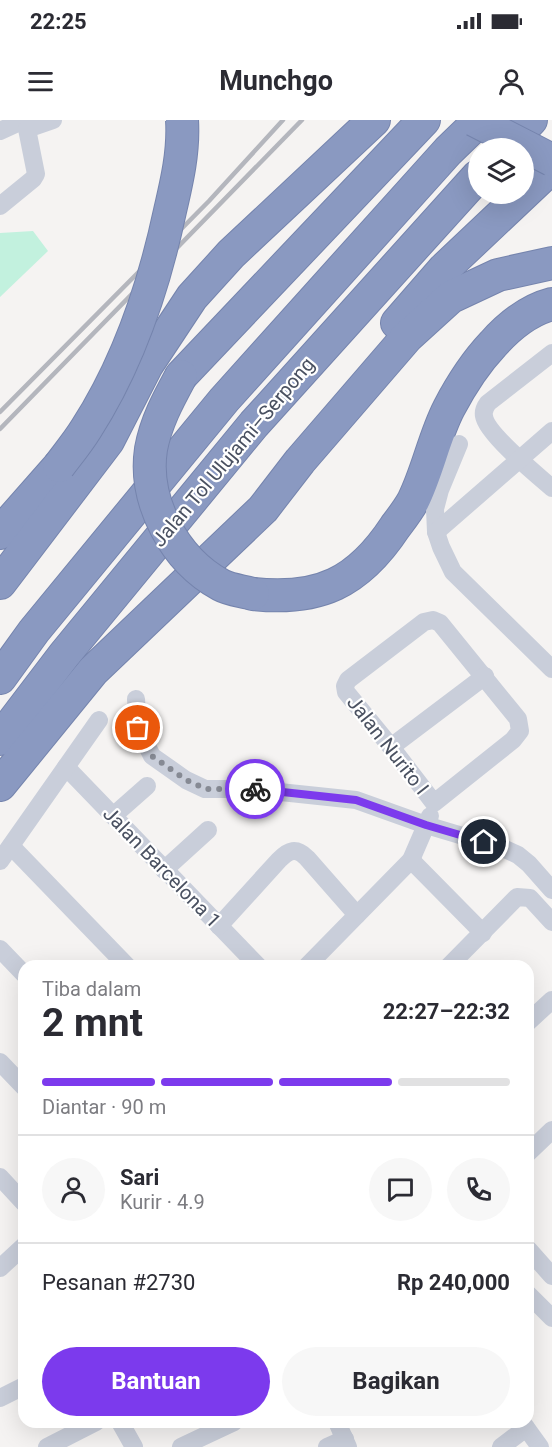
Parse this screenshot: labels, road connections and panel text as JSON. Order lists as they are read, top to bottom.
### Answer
{
  "streets": {
    "highway": ["Jalan Tol Ulujami–Serpong"],
    "street": ["Jalan Nurito I", "Jalan Barcelona 1"]
  },
  "page": {
    "status": "22:25",
    "header": "Munchgo",
    "heading": ["2 mnt", "Tiba dalam", "22:27–22:32"],
    "panel": [
      "Sari",
      "Kurir · 4.9",
      "Pesanan #2730",
      "Rp 240,000"
    ],
    "bar": "Diantar · 90 m",
    "buttons": ["Bantuan", "Bagikan"]
  }
}
